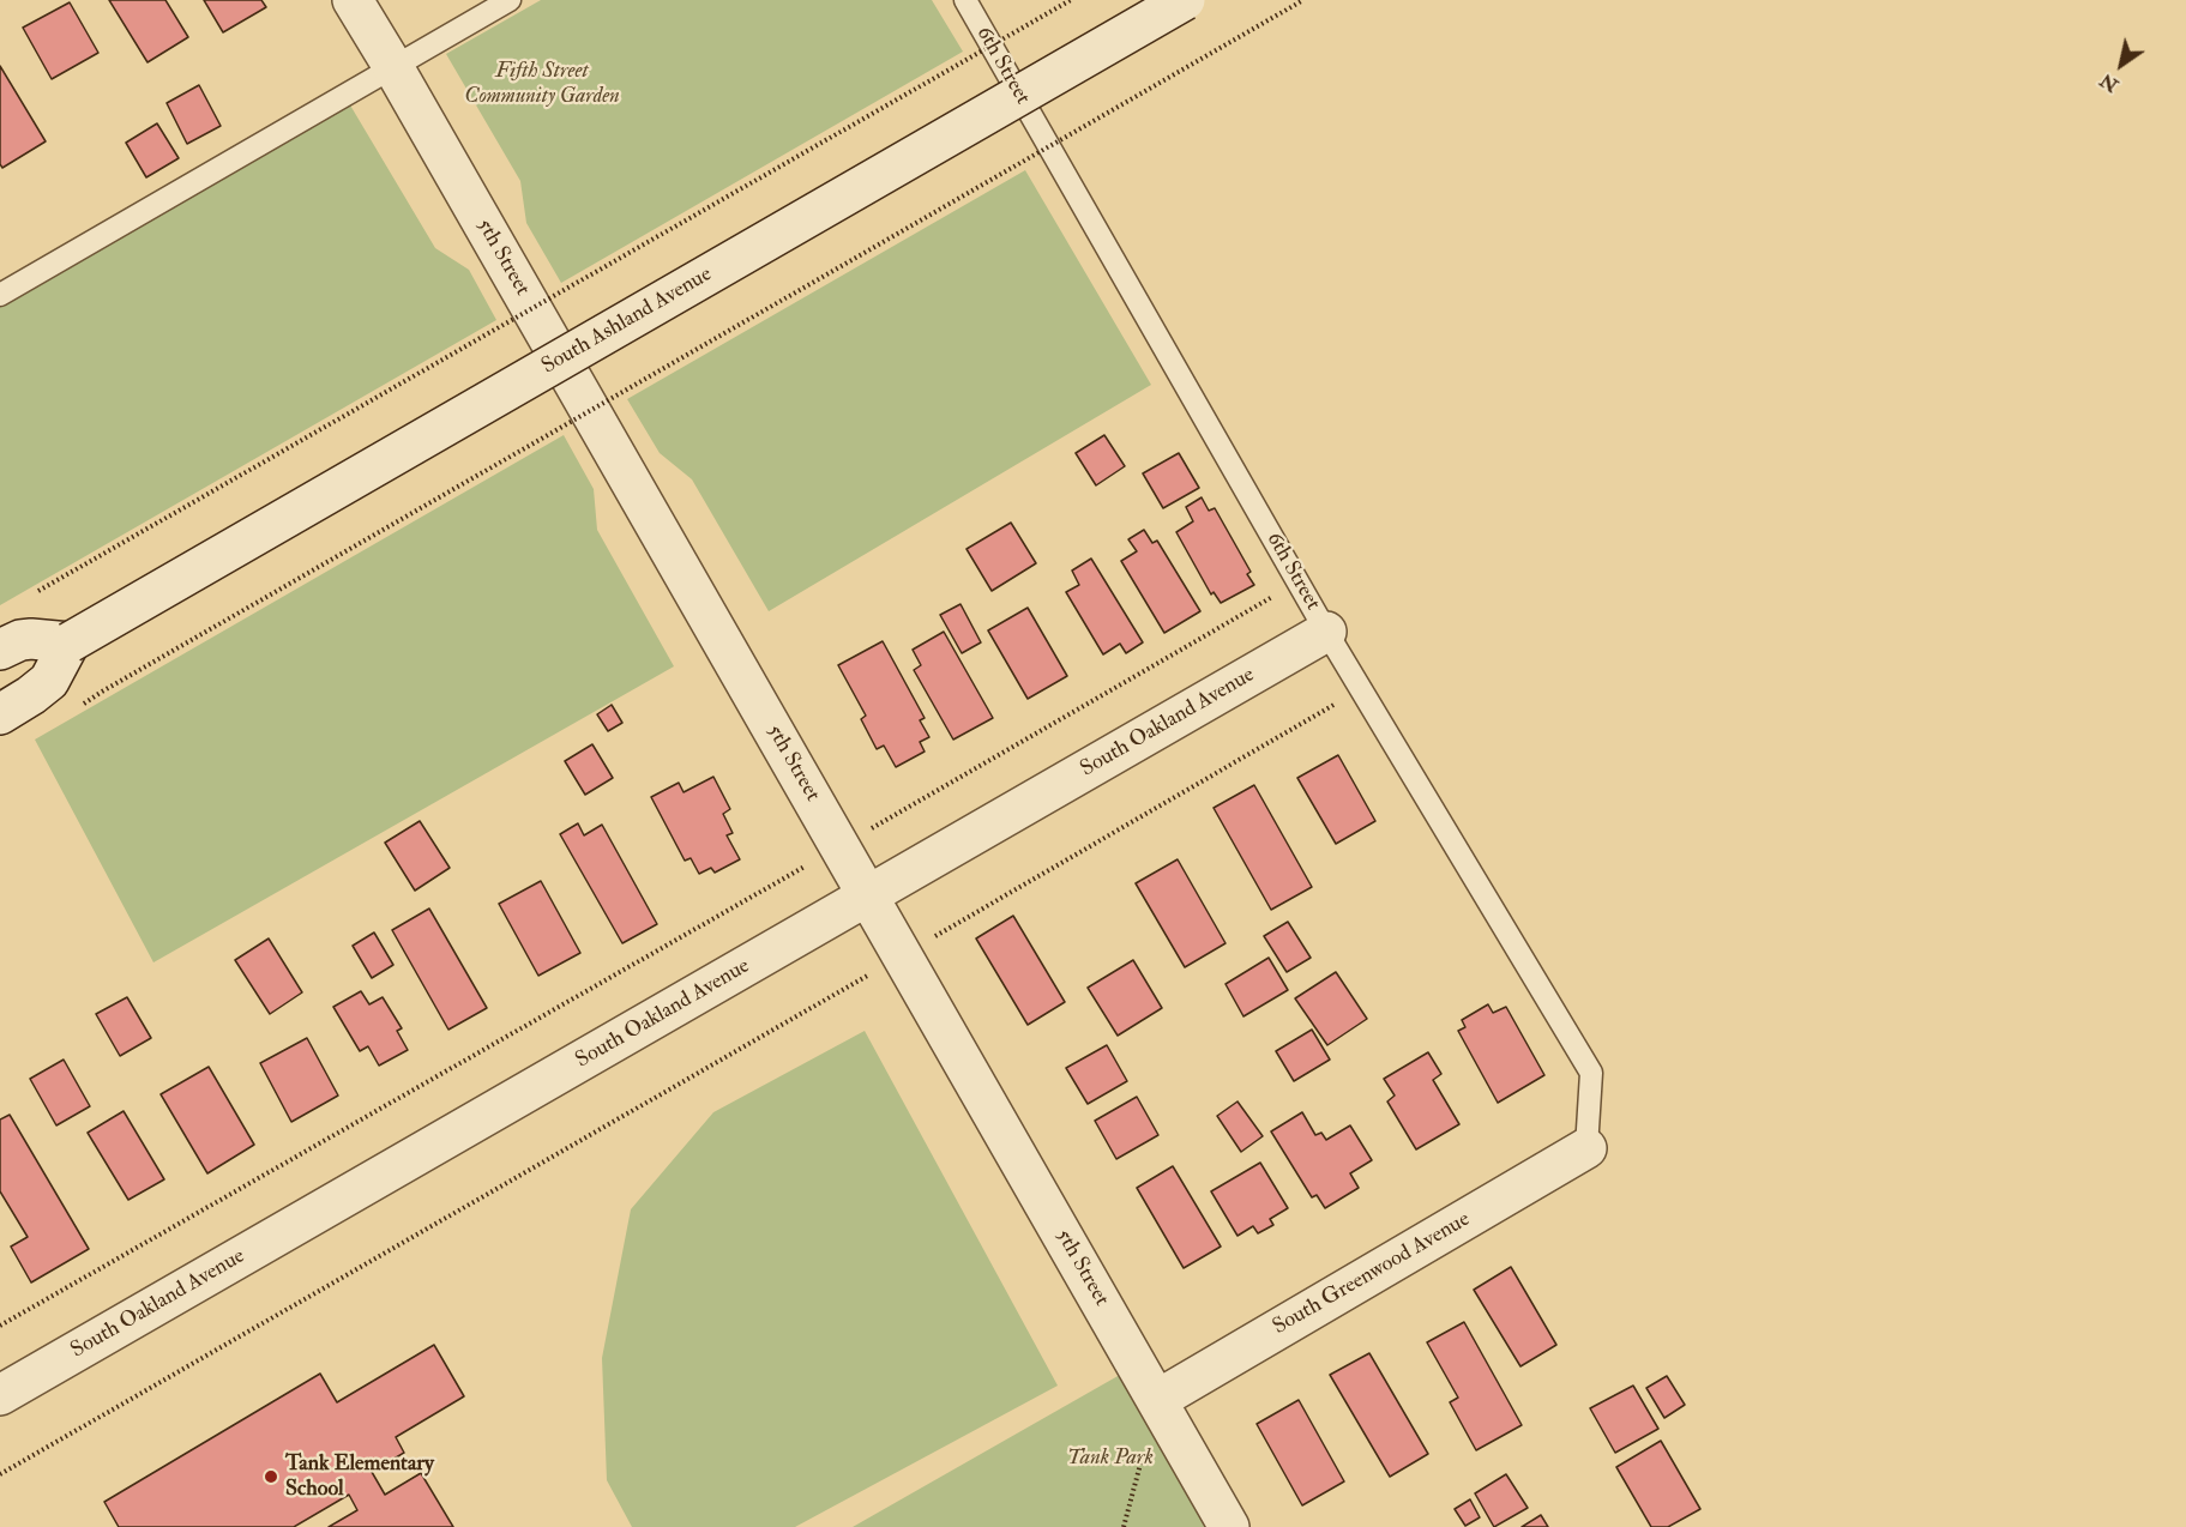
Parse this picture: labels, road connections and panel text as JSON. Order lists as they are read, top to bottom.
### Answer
{
  "streets": {
    "street": [
      "5th Street",
      "South Ashland Avenue",
      "South Oakland Avenue",
      "South Greenwood Avenue"
    ],
    "lane": ["6th Street"]
  },
  "crossings": [
    ["6th Street", "South Oakland Avenue"],
    ["6th Street", "South Greenwood Avenue"],
    ["5th Street", "South Oakland Avenue"],
    ["5th Street", "South Greenwood Avenue"]
  ],
  "parks": ["Fifth Street Community Garden", "Tank Park"],
  "places": ["Tank Elementary School"],
  "north": "bottom left"
}
